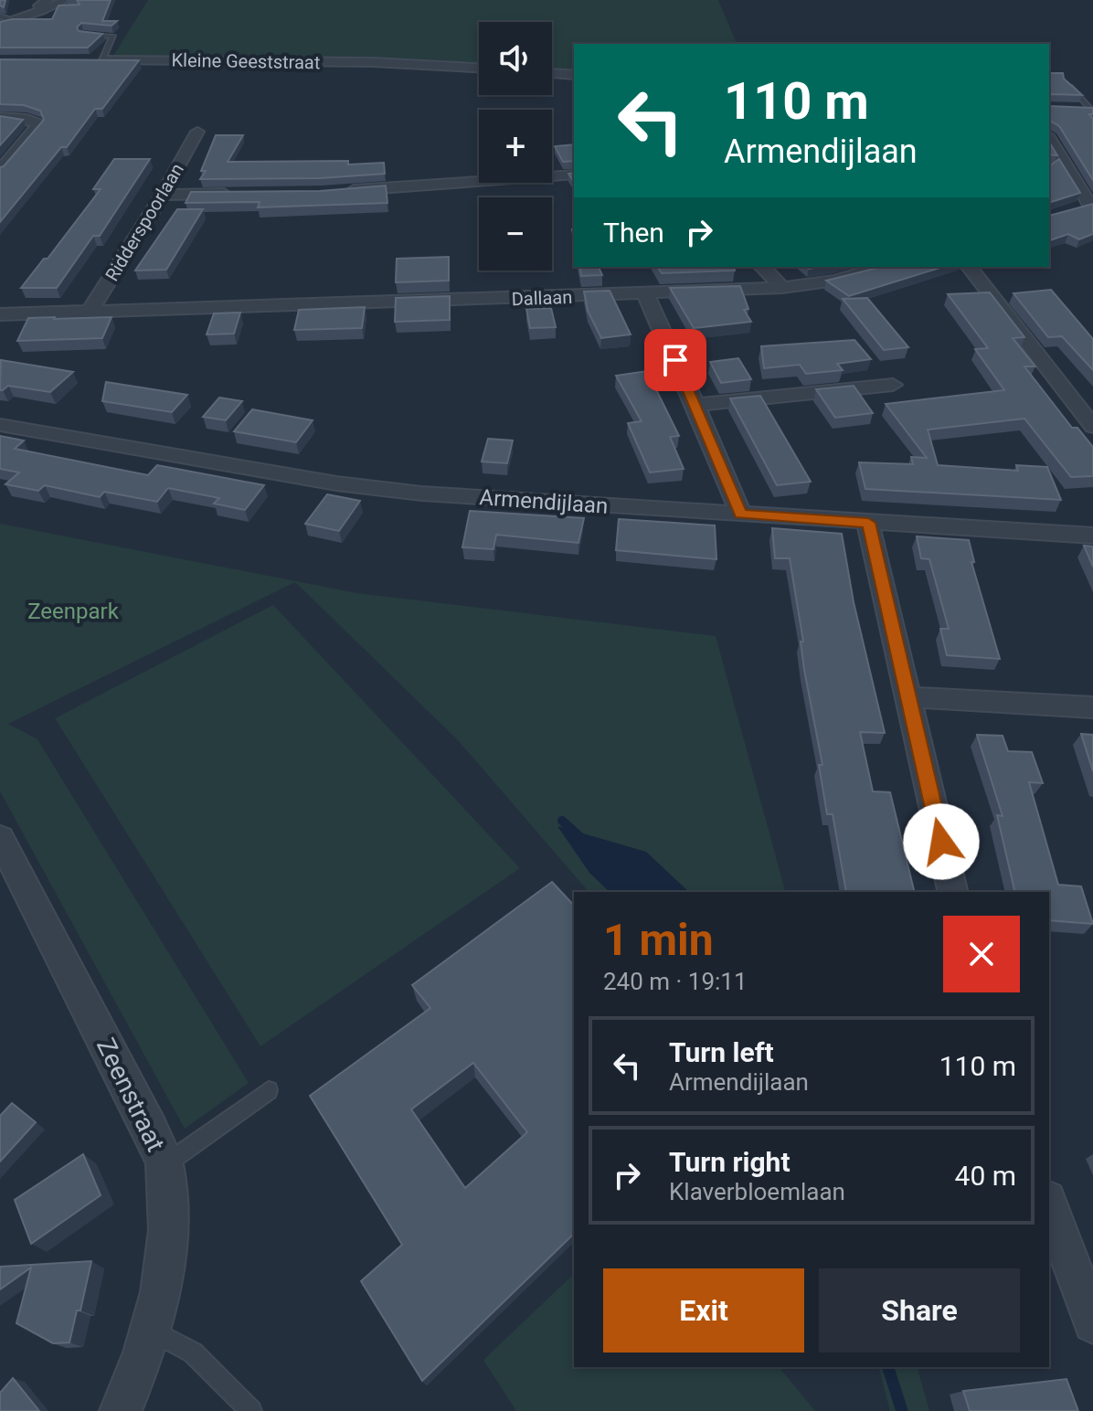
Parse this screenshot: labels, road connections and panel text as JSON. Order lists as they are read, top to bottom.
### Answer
{
  "streets": {
    "street": [
      "Kleine Geeststraat",
      "Ridderspoorlaan",
      "Dallaan",
      "Armendijlaan",
      "Zeenstraat"
    ]
  },
  "crossings": [
    ["Ridderspoorlaan", "Dallaan"]
  ],
  "parks": ["Zeenpark"],
  "page": {
    "map_buttons": ["+", "−"],
    "turn": ["110 m", "Armendijlaan"],
    "then": "Then",
    "heading": ["1 min", "240 m · 19:11"],
    "list": [
      {
        "name": "Turn left",
        "note": "Armendijlaan",
        "value": "110 m"
      },
      {
        "name": "Turn right",
        "note": "Klaverbloemlaan",
        "value": "40 m"
      }
    ],
    "buttons": ["Exit", "Share"]
  }
}
